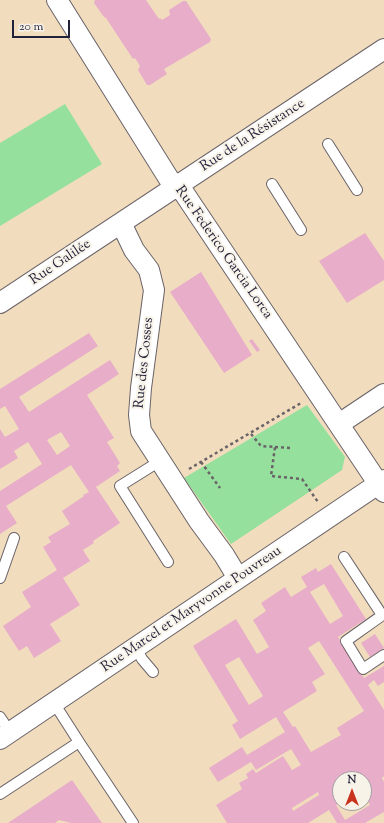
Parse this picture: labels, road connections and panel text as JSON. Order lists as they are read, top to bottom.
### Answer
{
  "streets": {
    "street": [
      "Rue de la Résistance",
      "Rue Federico Garcia Lorca",
      "Rue Galilée",
      "Rue des Cosses",
      "Rue Marcel et Maryvonne Pouvreau"
    ]
  },
  "crossings": [
    ["Rue de la Résistance", "Rue Federico Garcia Lorca"],
    ["Rue de la Résistance", "Rue Galilée"],
    ["Rue de la Résistance", "Rue des Cosses"],
    ["Rue Federico Garcia Lorca", "Rue Marcel et Maryvonne Pouvreau"],
    ["Rue Galilée", "Rue des Cosses"],
    ["Rue des Cosses", "Rue Marcel et Maryvonne Pouvreau"]
  ],
  "scale_bar": "20 m",
  "north": "top"
}
